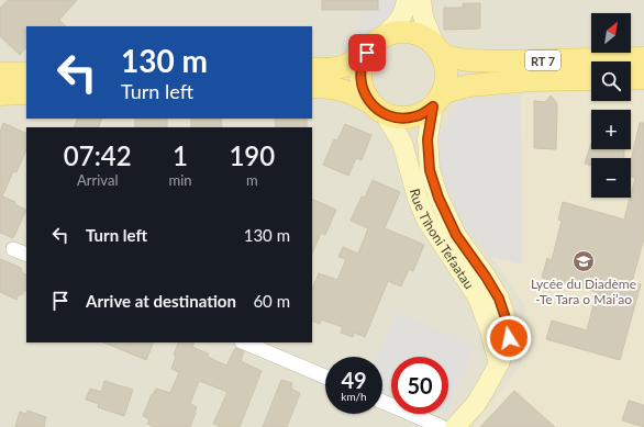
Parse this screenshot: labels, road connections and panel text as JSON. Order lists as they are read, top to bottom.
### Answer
{
  "streets": {
    "main road": ["RT 7", "Rue Tihoni Tefaatau"]
  },
  "crossings": [
    ["RT 7", "Rue Tihoni Tefaatau"]
  ],
  "places": {
    "school or university": ["Lycée du Diadème -Te Tara o Mai’ao"]
  },
  "north": "top right",
  "page": {
    "map_buttons": ["+", "−"],
    "turn": ["130 m", "Turn left"],
    "eta": [
      "07:42",
      "Arrival",
      "1",
      "min",
      "190",
      "m"
    ],
    "list": [
      {
        "name": "Turn left",
        "value": "130 m"
      },
      {
        "name": "Arrive at destination",
        "value": "60 m"
      }
    ],
    "speed": "49 km/h",
    "limit": "50"
  }
}
